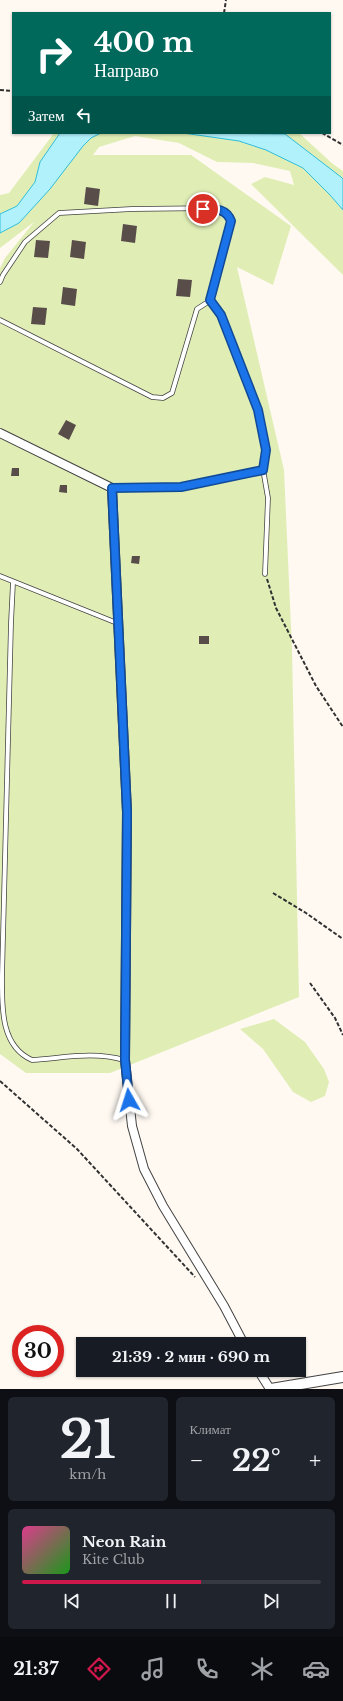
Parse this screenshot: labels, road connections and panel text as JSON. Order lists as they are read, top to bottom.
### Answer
{
  "page": {
    "turn": ["400 m", "Направо"],
    "then": "Затем",
    "limit": "30",
    "trip": "21:39 · 2 мин · 690 m",
    "tile": [
      ["21", "km/h"],
      "Климат"
    ],
    "heat": ["−", "22°", "+"],
    "song": ["Neon Rain", "Kite Club"],
    "tabs": "21:37"
  }
}
